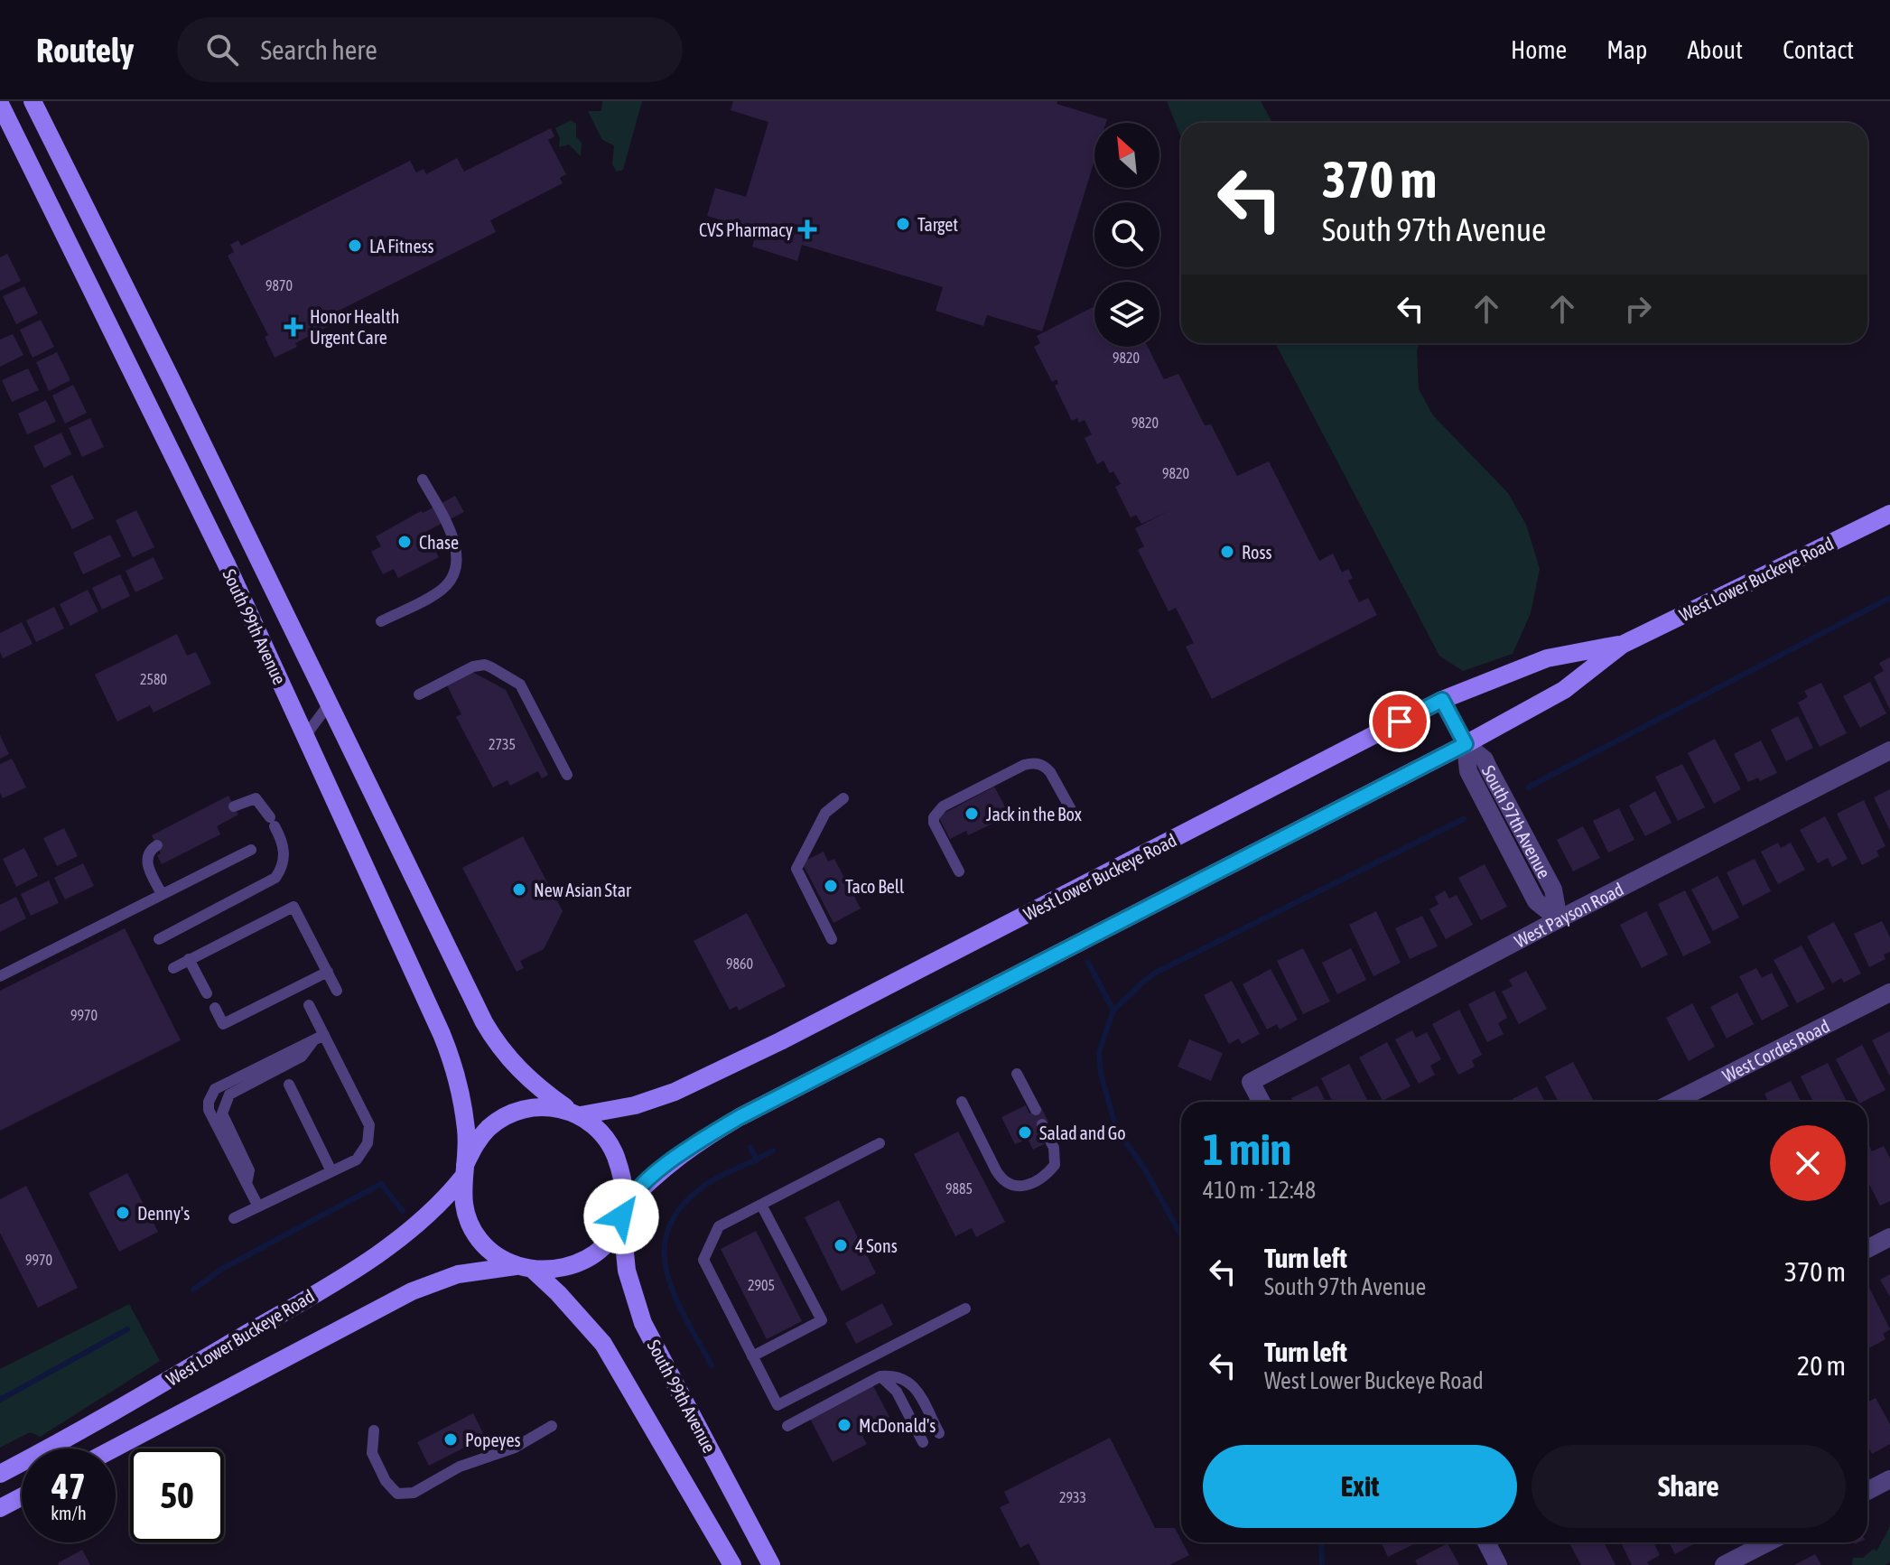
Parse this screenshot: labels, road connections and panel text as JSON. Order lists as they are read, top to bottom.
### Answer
{
  "streets": {
    "main road": ["West Lower Buckeye Road", "South 99th Avenue"],
    "street": ["South 97th Avenue", "West Payson Road", "West Cordes Road"]
  },
  "crossings": [
    ["West Lower Buckeye Road", "South 99th Avenue"],
    ["West Lower Buckeye Road", "South 97th Avenue"],
    ["South 97th Avenue", "West Payson Road"]
  ],
  "places": {
    "other": [
      "Target",
      "LA Fitness",
      "Chase",
      "Ross",
      "Jack in the Box",
      "Taco Bell",
      "New Asian Star",
      "Salad and Go",
      "Denny's",
      "4 Sons",
      "McDonald's",
      "Popeyes"
    ],
    "health": ["CVS Pharmacy", "Honor Health Urgent Care"]
  },
  "house_numbers": [
    "9870",
    "9820",
    "9820",
    "9820",
    "2580",
    "2735",
    "9860",
    "9970",
    "9885",
    "9970",
    "2905",
    "2933"
  ],
  "north": "top left",
  "page": {
    "header": "Routely",
    "search": "Search here",
    "nav": [
      "Home",
      "Map",
      "About",
      "Contact"
    ],
    "turn": ["370 m", "South 97th Avenue"],
    "heading": ["1 min", "410 m · 12:48"],
    "list": [
      {
        "name": "Turn left",
        "note": "South 97th Avenue",
        "value": "370 m"
      },
      {
        "name": "Turn left",
        "note": "West Lower Buckeye Road",
        "value": "20 m"
      }
    ],
    "buttons": ["Exit", "Share"],
    "speed": "47 km/h",
    "limit": "50"
  }
}
